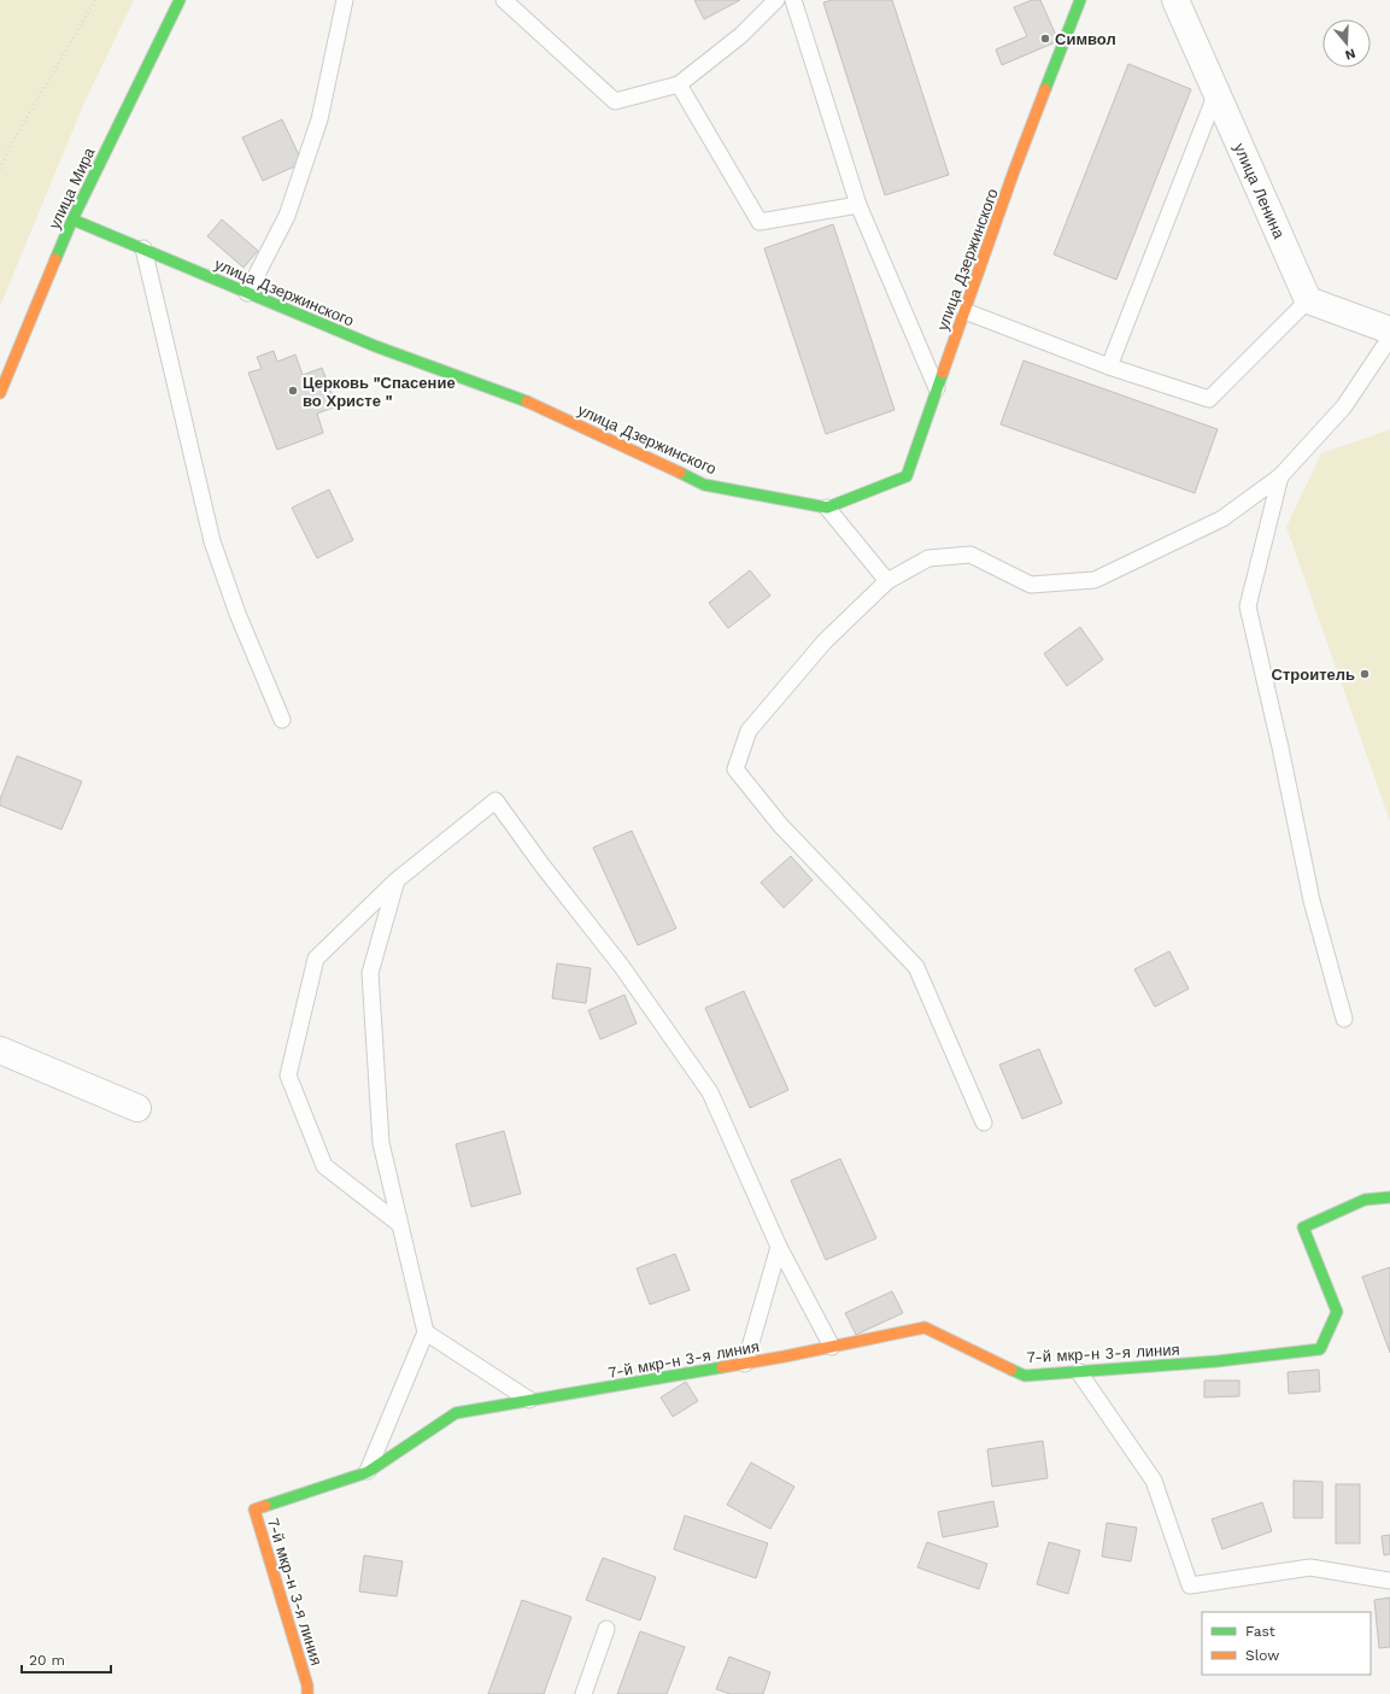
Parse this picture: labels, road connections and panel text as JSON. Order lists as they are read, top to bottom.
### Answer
{
  "streets": {
    "street": [
      "улица Мира",
      "улица Ленина",
      "улица Дзержинского",
      "7-й мкр-н 3-я линия"
    ]
  },
  "crossings": [
    ["улица Мира", "улица Дзержинского"]
  ],
  "places": ["Символ", "Церковь \"Спасение во Христе \"", "Строитель"],
  "legend": ["Fast", "Slow"],
  "scale_bar": "20 m",
  "north": "bottom"
}
